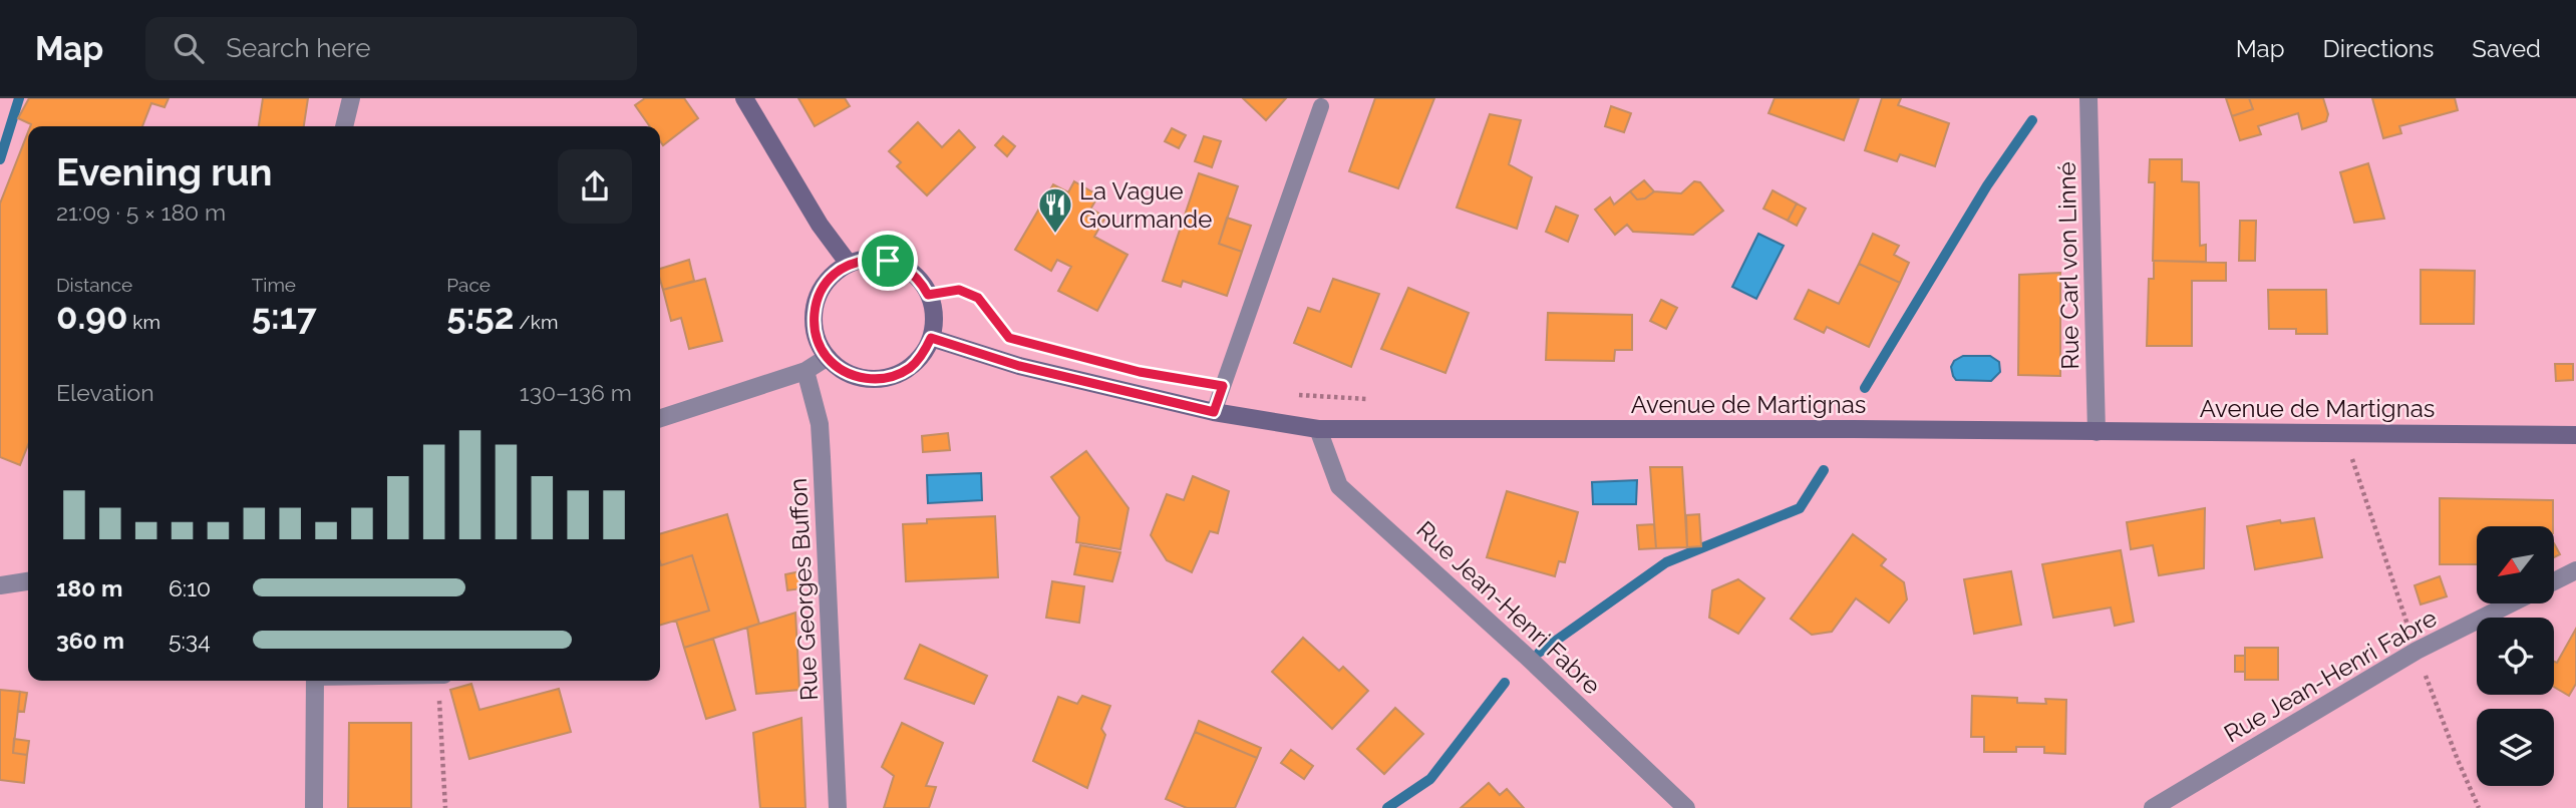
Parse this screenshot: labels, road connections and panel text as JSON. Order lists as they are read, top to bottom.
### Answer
{
  "streets": {
    "street": [
      "Rue Carl von Linné",
      "Avenue de Martignas",
      "Rue Georges Buffon",
      "Rue Jean-Henri Fabre"
    ]
  },
  "crossings": [
    ["Rue Carl von Linné", "Avenue de Martignas"],
    ["Avenue de Martignas", "Rue Jean-Henri Fabre"]
  ],
  "places": {
    "restaurant": ["La Vague Gourmande"]
  },
  "north": "bottom left",
  "page": {
    "header": "Map",
    "search": "Search here",
    "nav": ["Map", "Directions", "Saved"],
    "heading": ["Evening run", "21:09 · 5 × 180 m"],
    "stats": [
      ["Distance", "0.90 km"],
      ["Time", "5:17"],
      ["Pace", "5:52 /km"]
    ],
    "chart": ["Elevation", "130–136 m"],
    "list": [
      {
        "name": "180 m",
        "note": "6:10"
      },
      {
        "name": "360 m",
        "note": "5:34"
      }
    ]
  }
}
